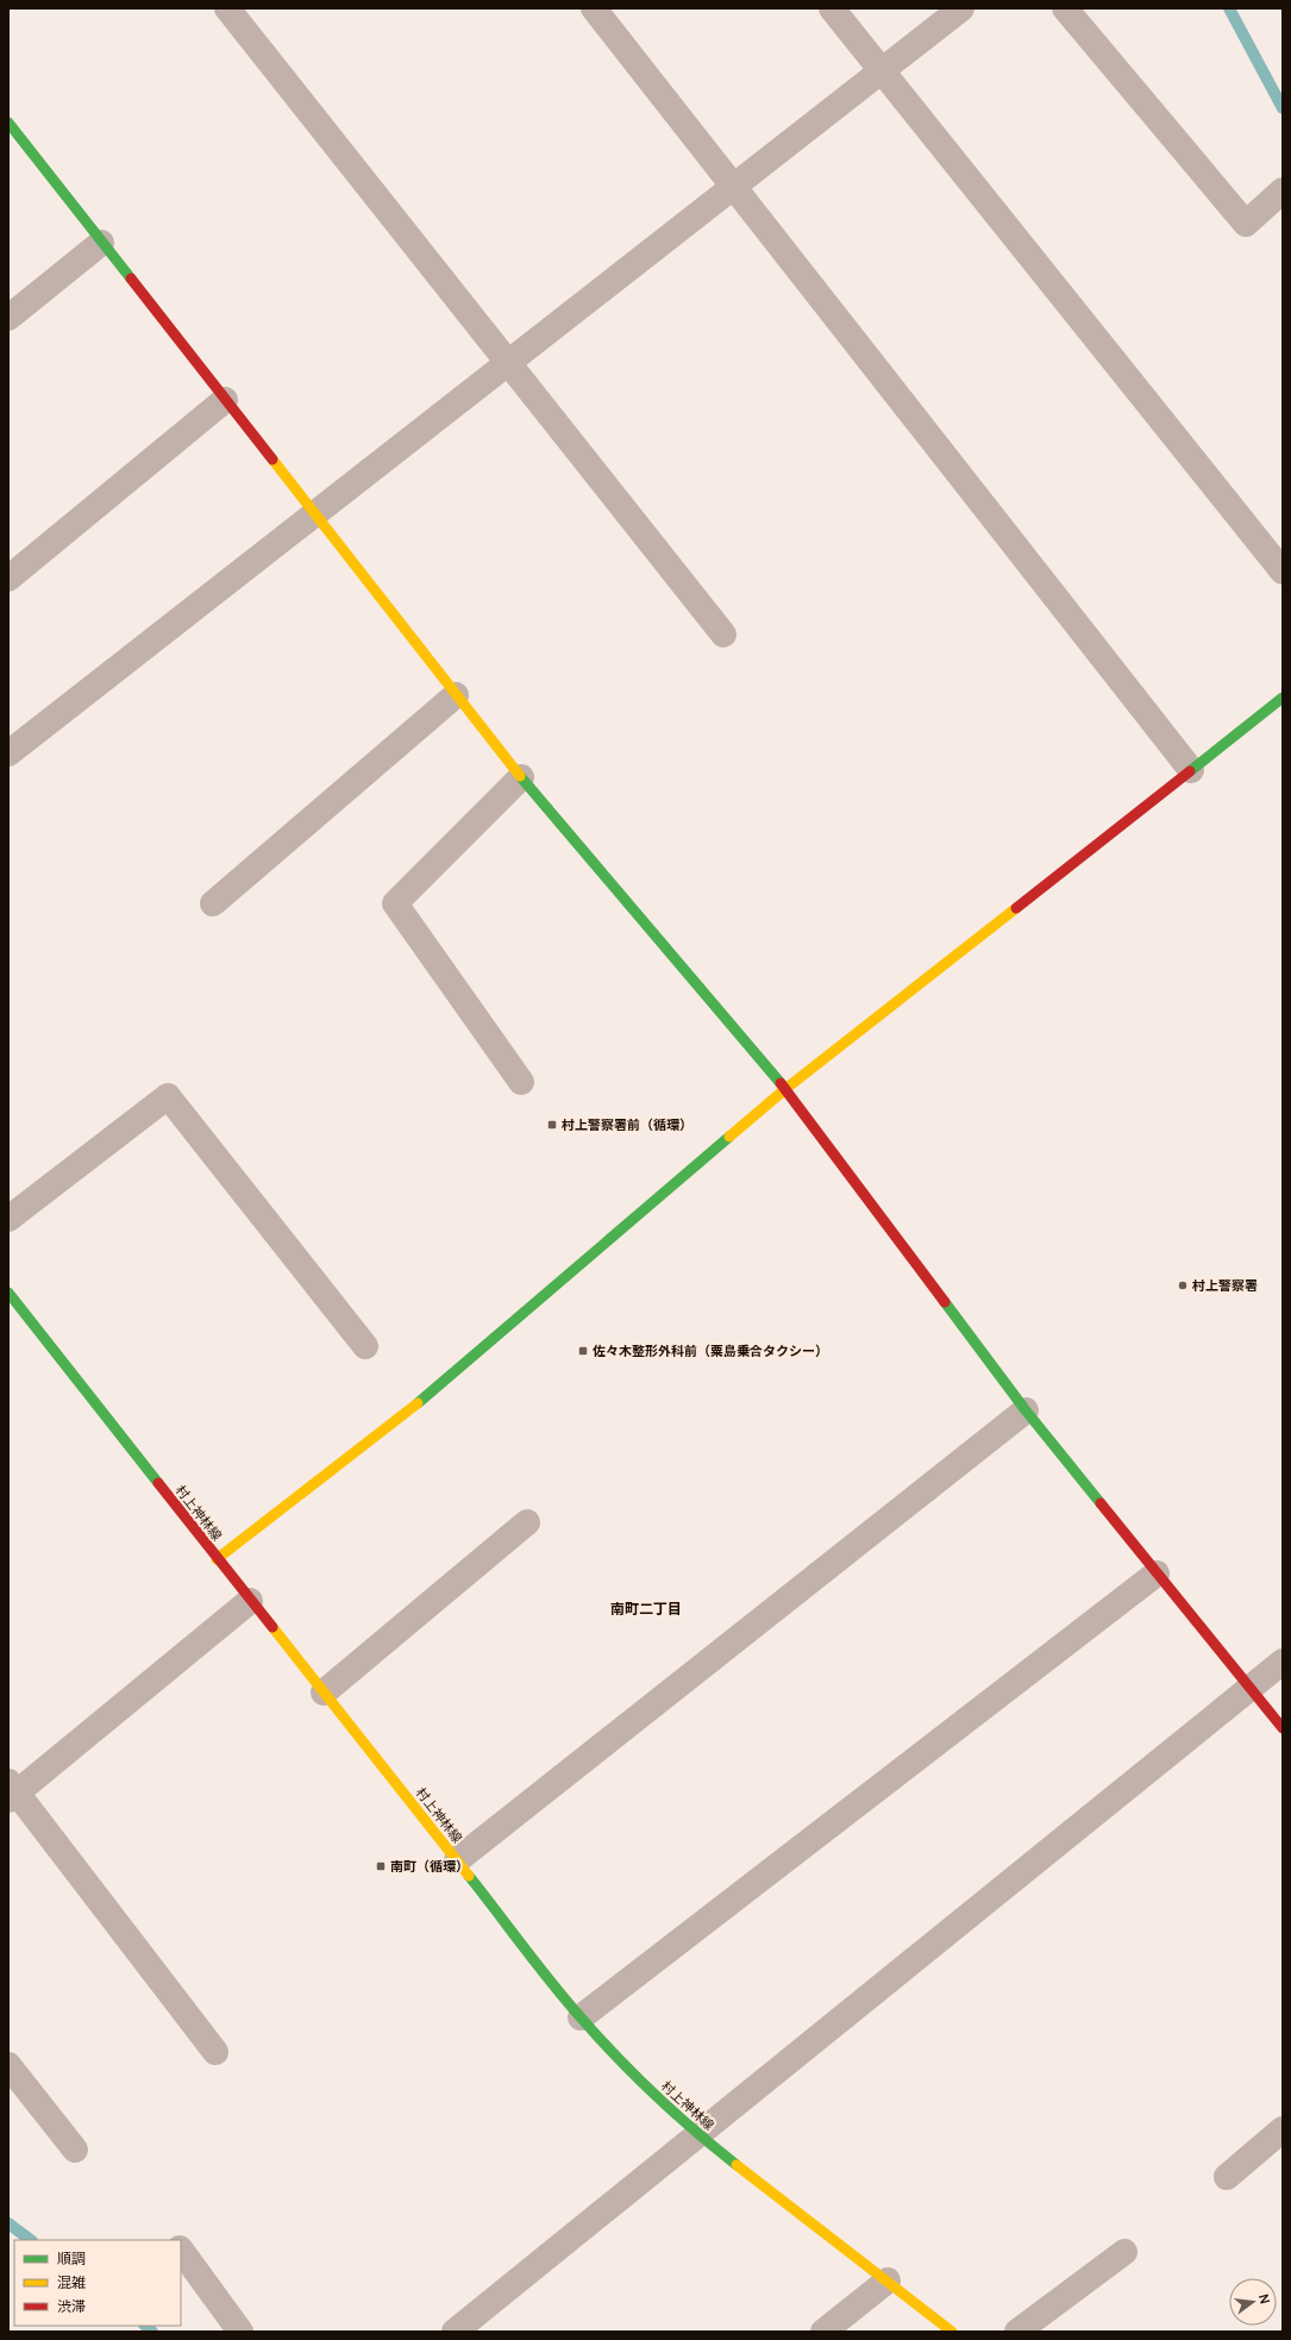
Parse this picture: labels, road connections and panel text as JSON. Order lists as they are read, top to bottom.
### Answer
{
  "streets": {
    "street": ["村上神林線"]
  },
  "districts": ["南町二丁目"],
  "places": {
    "transit": ["村上警察署前（循環）", "佐々木整形外科前（粟島乗合タクシー）", "南町（循環）"],
    "other": ["村上警察署"]
  },
  "legend": ["順調", "混雑", "渋滞"],
  "north": "right"
}
